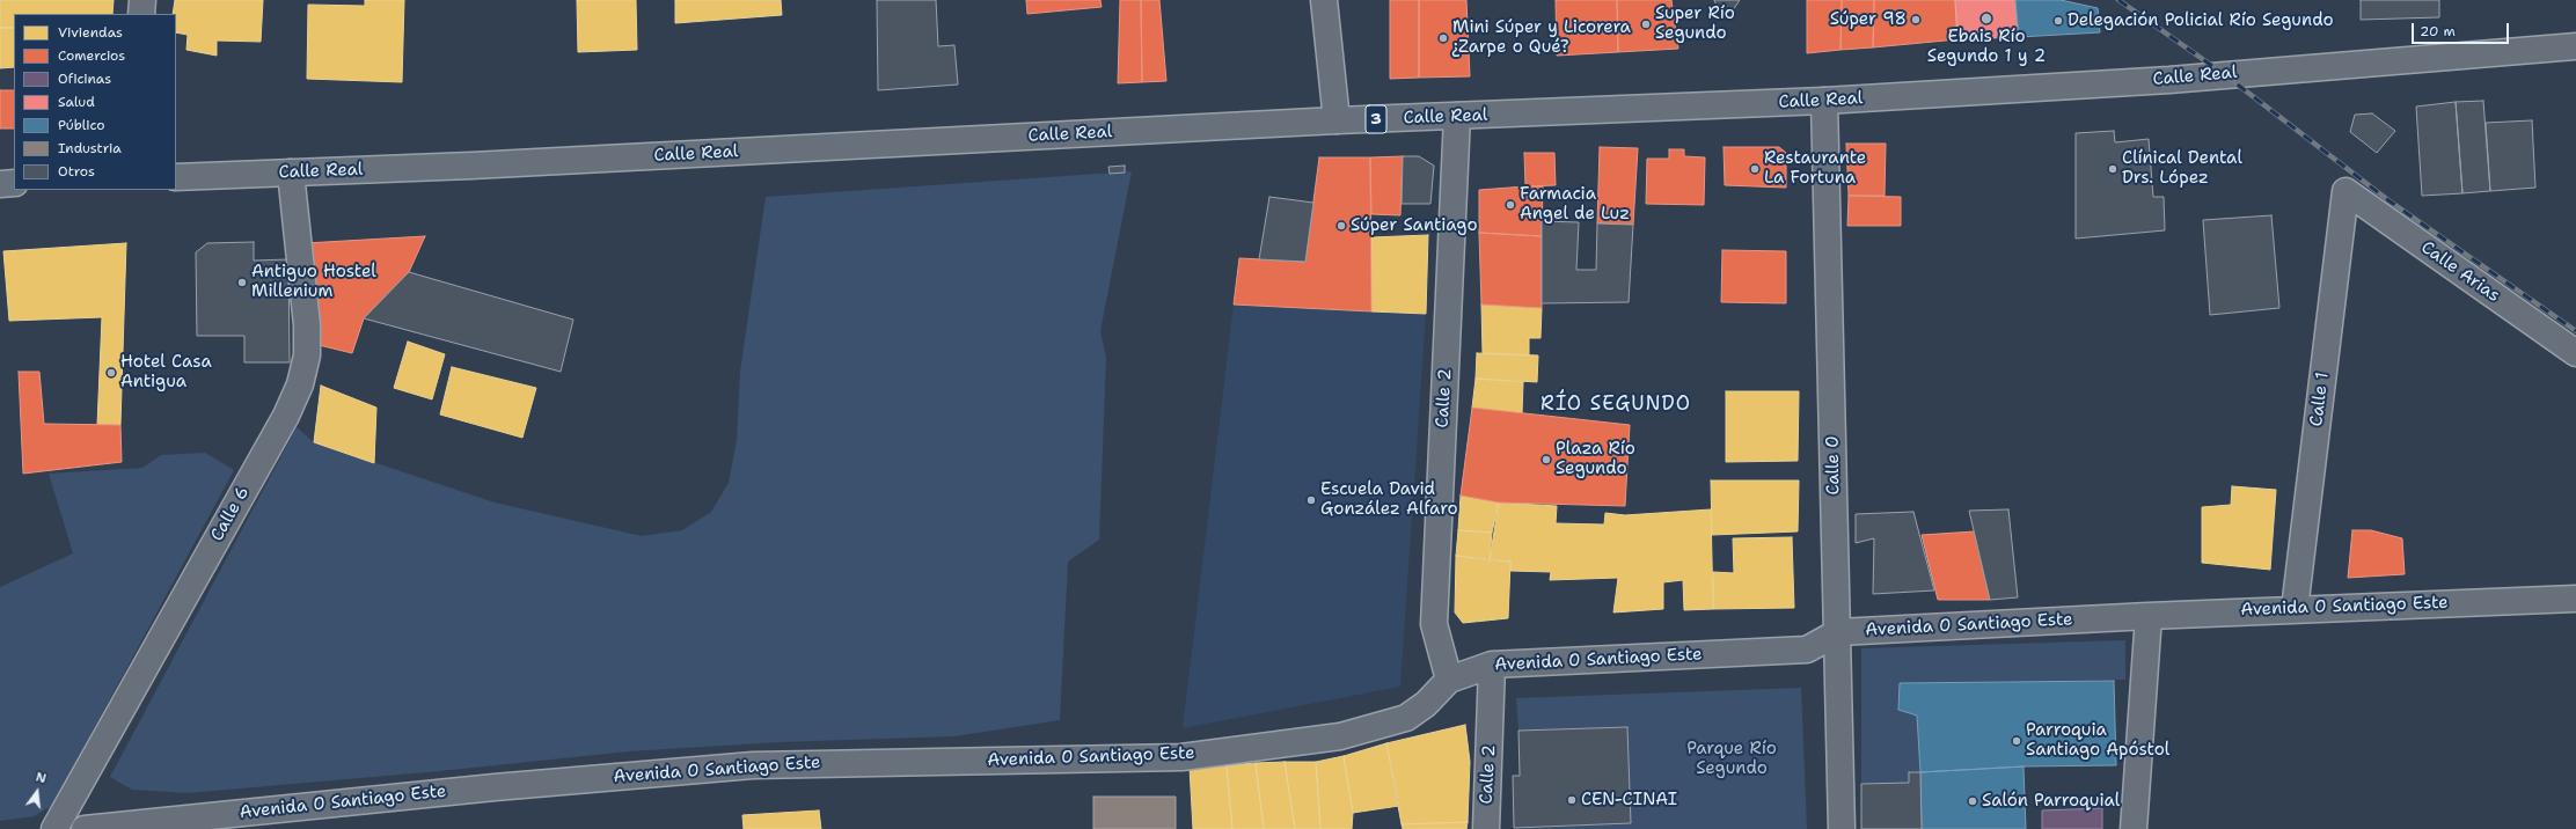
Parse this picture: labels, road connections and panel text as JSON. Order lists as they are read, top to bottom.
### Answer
{
  "streets": {
    "street": [
      "Calle Real",
      "3",
      "Calle Arias",
      "Calle 2",
      "Calle 1",
      "Calle 0",
      "Calle 6",
      "Avenida 0 Santiago Este"
    ]
  },
  "crossings": [
    ["Calle Real", "Calle 2"],
    ["Calle Real", "Calle 0"],
    ["Calle Real", "Calle 6"],
    ["Calle Arias", "Calle 1"],
    ["Calle 2", "Avenida 0 Santiago Este"],
    ["Calle 1", "Avenida 0 Santiago Este"],
    ["Calle 0", "Avenida 0 Santiago Este"]
  ],
  "districts": ["RÍO SEGUNDO"],
  "parks": ["Parque Río Segundo"],
  "places": [
    "Ebais Río Segundo 1 y 2",
    "Súper 98",
    "Delegación Policial Río Segundo",
    "Super Río Segundo",
    "Mini Súper y Licorera ¿Zarpe o Qué?",
    "Restaurante La Fortuna",
    "Clínical Dental Drs. López",
    "Farmacia Angel de Luz",
    "Súper Santiago",
    "Antiguo Hostel Millenium",
    "Hotel Casa Antigua",
    "Plaza Río Segundo",
    "Escuela David González Alfaro",
    "Parroquia Santiago Apóstol",
    "CEN-CINAI",
    "Salón Parroquial"
  ],
  "legend": [
    "Viviendas",
    "Comercios",
    "Oficinas",
    "Salud",
    "Público",
    "Industria",
    "Otros"
  ],
  "scale_bar": "20 m",
  "north": "top"
}
